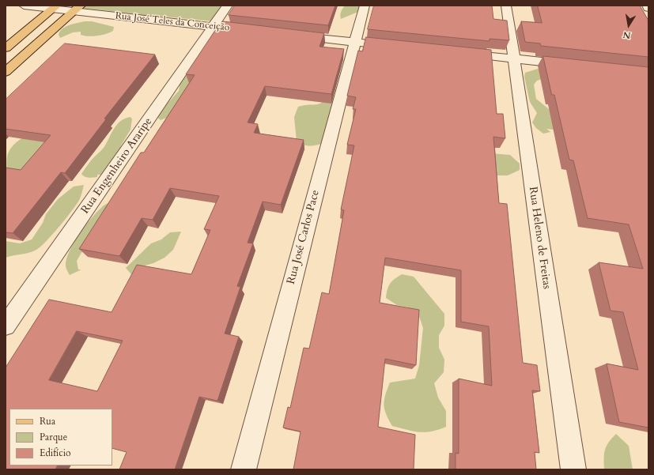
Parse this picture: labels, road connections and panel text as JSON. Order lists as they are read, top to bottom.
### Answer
{
  "streets": {
    "street": [
      "Rua José Teles da Conceição",
      "Rua Engenheiro Araripe",
      "Rua José Carlos Pace",
      "Rua Heleno de Freitas"
    ]
  },
  "crossings": [
    ["Rua José Teles da Conceição", "Rua Engenheiro Araripe"]
  ],
  "legend": ["Rua", "Parque", "Edifício"],
  "north": "bottom"
}
